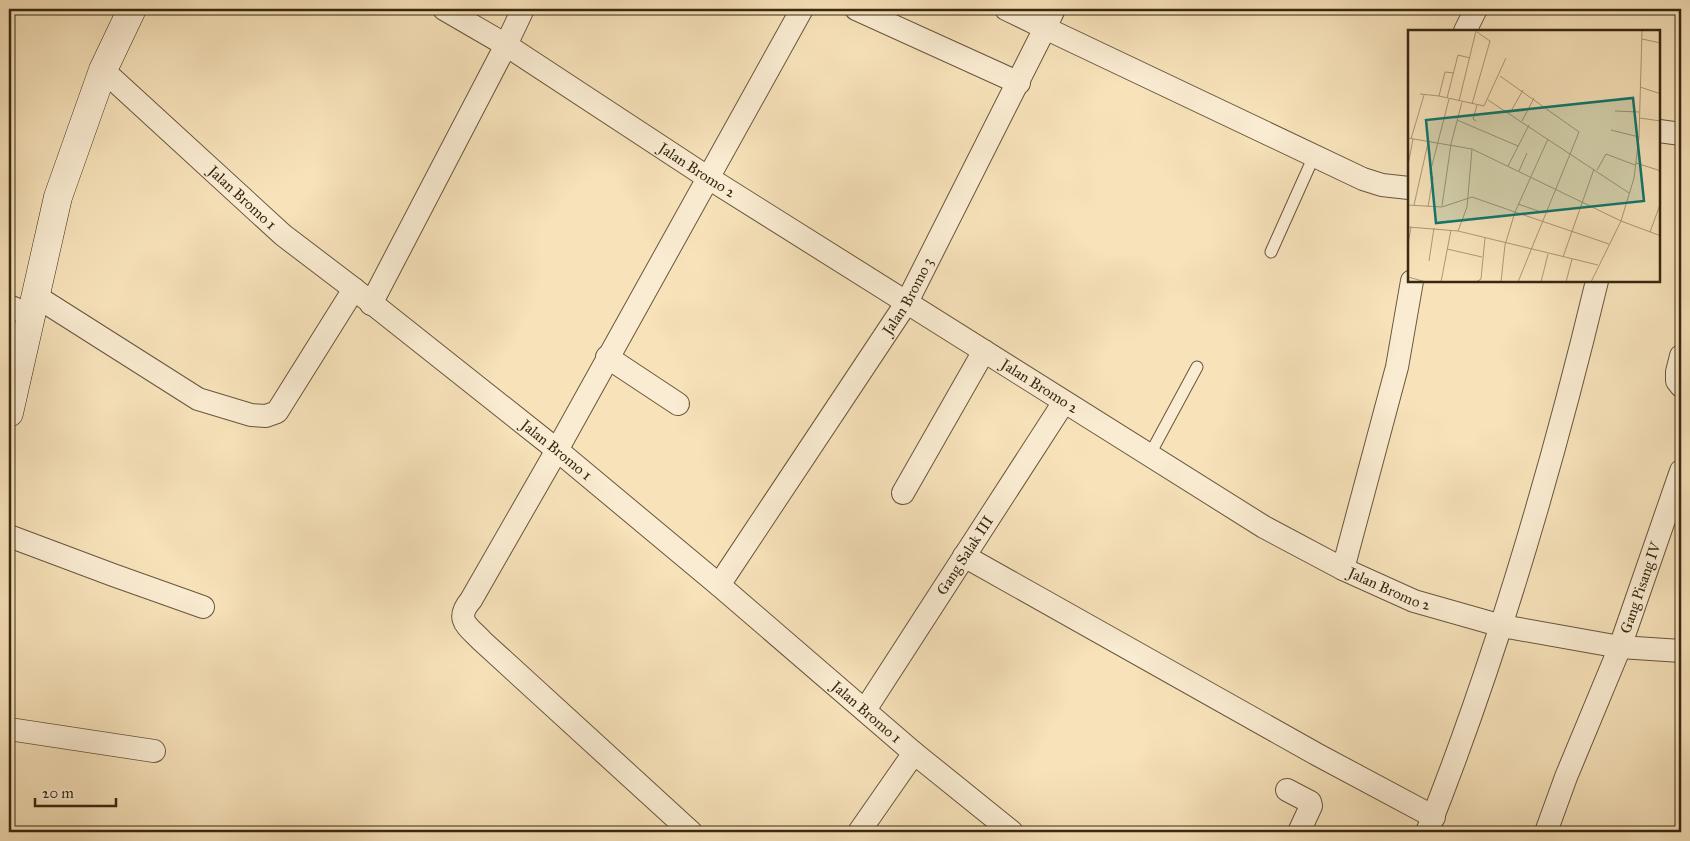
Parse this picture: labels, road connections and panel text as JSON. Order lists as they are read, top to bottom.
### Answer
{
  "streets": {
    "street": [
      "Jalan Bromo 2",
      "Jalan Bromo 1",
      "Jalan Bromo 3",
      "Gang Salak III",
      "Gang Pisang IV"
    ]
  },
  "crossings": [
    ["Jalan Bromo 2", "Jalan Bromo 3"],
    ["Jalan Bromo 2", "Gang Salak III"],
    ["Jalan Bromo 2", "Gang Pisang IV"],
    ["Jalan Bromo 1", "Jalan Bromo 3"],
    ["Jalan Bromo 1", "Gang Salak III"]
  ],
  "scale_bar": "20 m"
}
